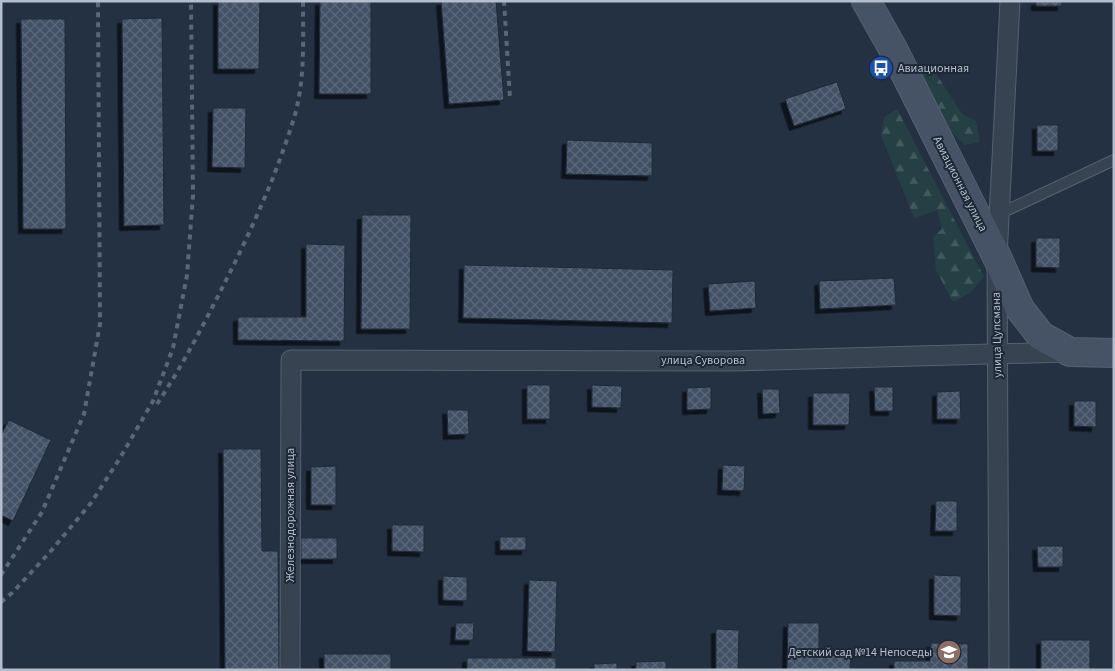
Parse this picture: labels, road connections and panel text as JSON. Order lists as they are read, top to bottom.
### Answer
{
  "streets": {
    "main road": ["Авиационная улица", "улица Суворова"],
    "street": ["улица Цупсмана", "Железнодорожная улица"]
  },
  "crossings": [
    ["Авиационная улица", "улица Цупсмана"],
    ["Авиационная улица", "улица Суворова"],
    ["улица Цупсмана", "улица Суворова"],
    ["улица Суворова", "Железнодорожная улица"]
  ],
  "places": {
    "bus stop": ["Авиационная"],
    "school or university": ["Детский сад №14 Непоседы"]
  }
}
